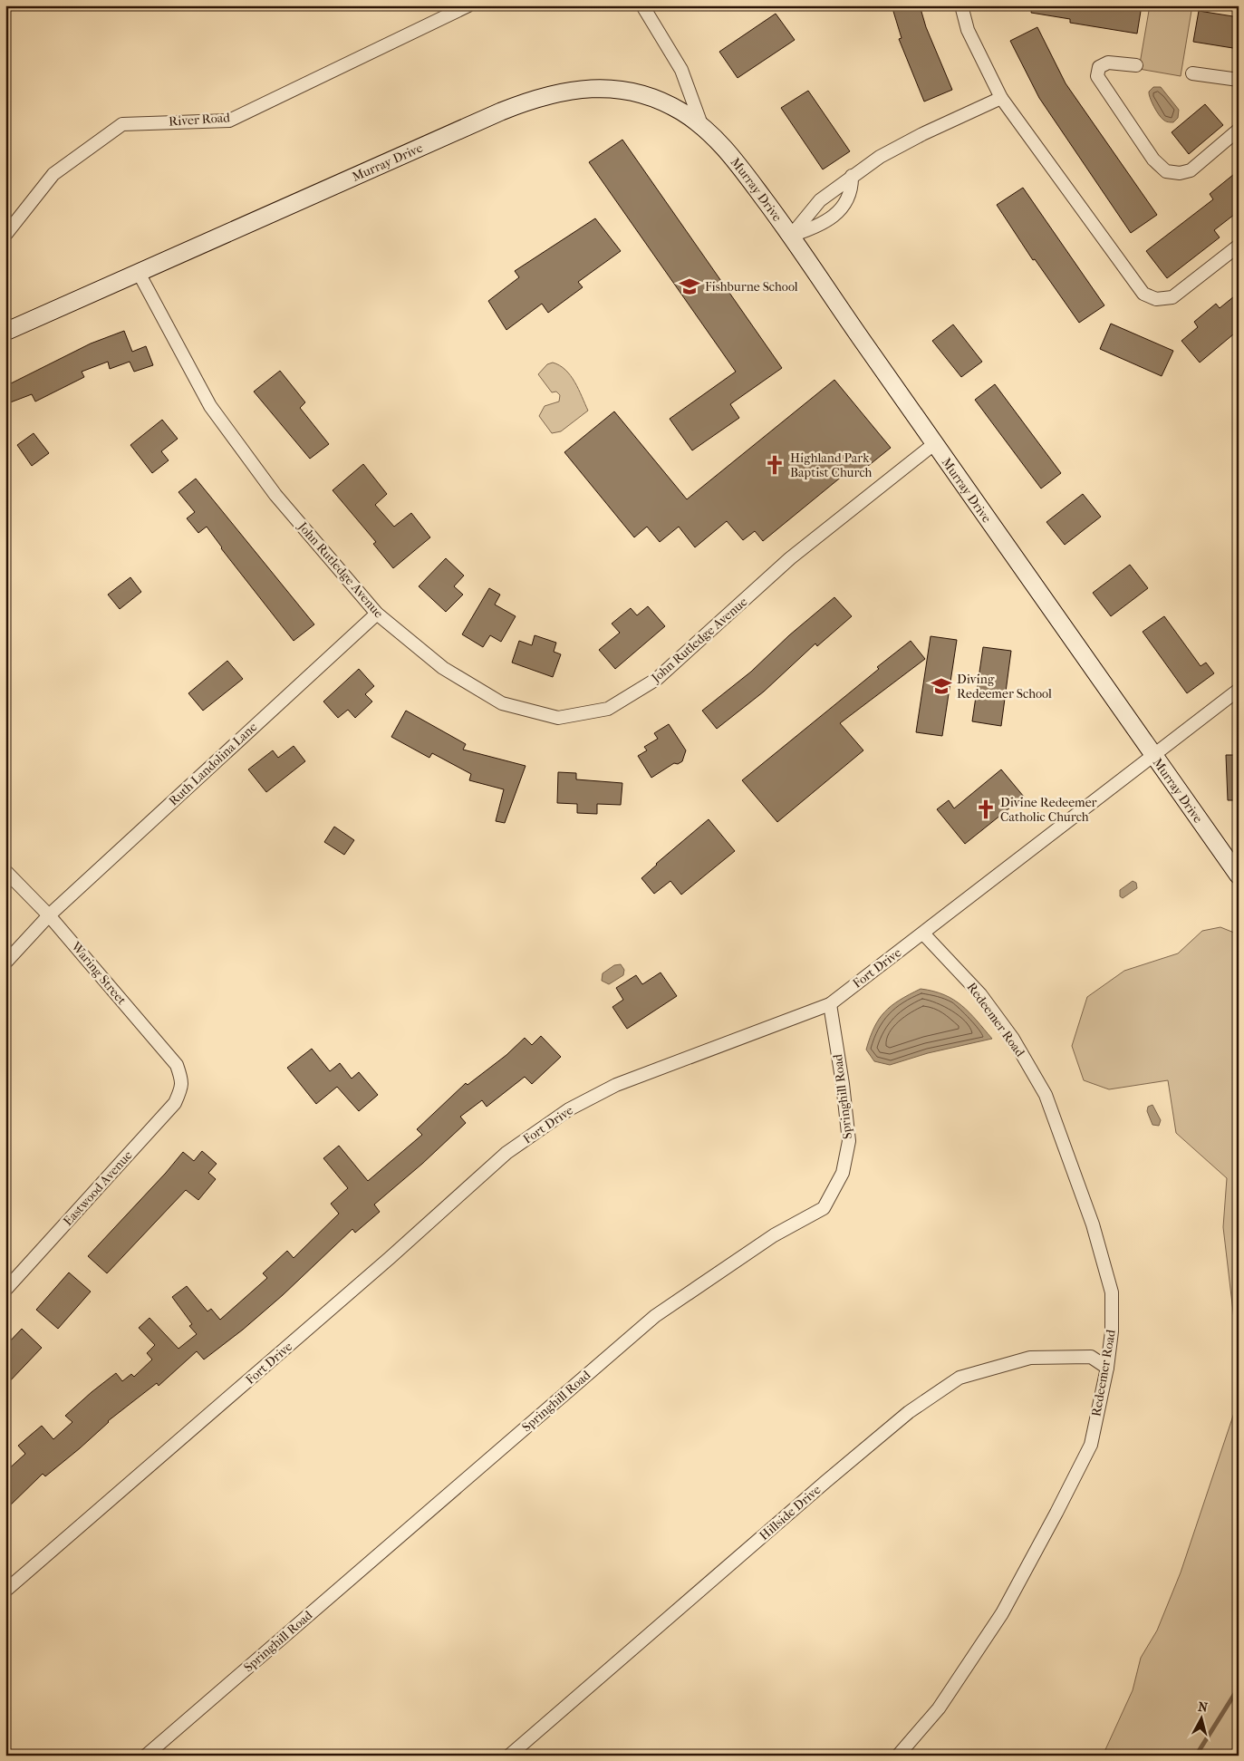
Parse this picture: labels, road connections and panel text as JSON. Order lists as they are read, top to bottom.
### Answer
{
  "streets": {
    "street": [
      "River Road",
      "Murray Drive",
      "John Rutledge Avenue",
      "Ruth Landolina Lane",
      "Fort Drive",
      "Waring Street",
      "Redeemer Road",
      "Springhill Road",
      "Eastwood Avenue",
      "Hillside Drive"
    ]
  },
  "crossings": [
    ["Murray Drive", "John Rutledge Avenue"],
    ["Murray Drive", "Fort Drive"],
    ["John Rutledge Avenue", "Ruth Landolina Lane"],
    ["Ruth Landolina Lane", "Waring Street"],
    ["Fort Drive", "Redeemer Road"],
    ["Fort Drive", "Springhill Road"],
    ["Waring Street", "Eastwood Avenue"],
    ["Redeemer Road", "Hillside Drive"]
  ],
  "places": {
    "school or university": ["Fishburne School", "Diving Redeemer School"],
    "church": ["Highland Park Baptist Church", "Divine Redeemer Catholic Church"]
  },
  "north": "top"
}
